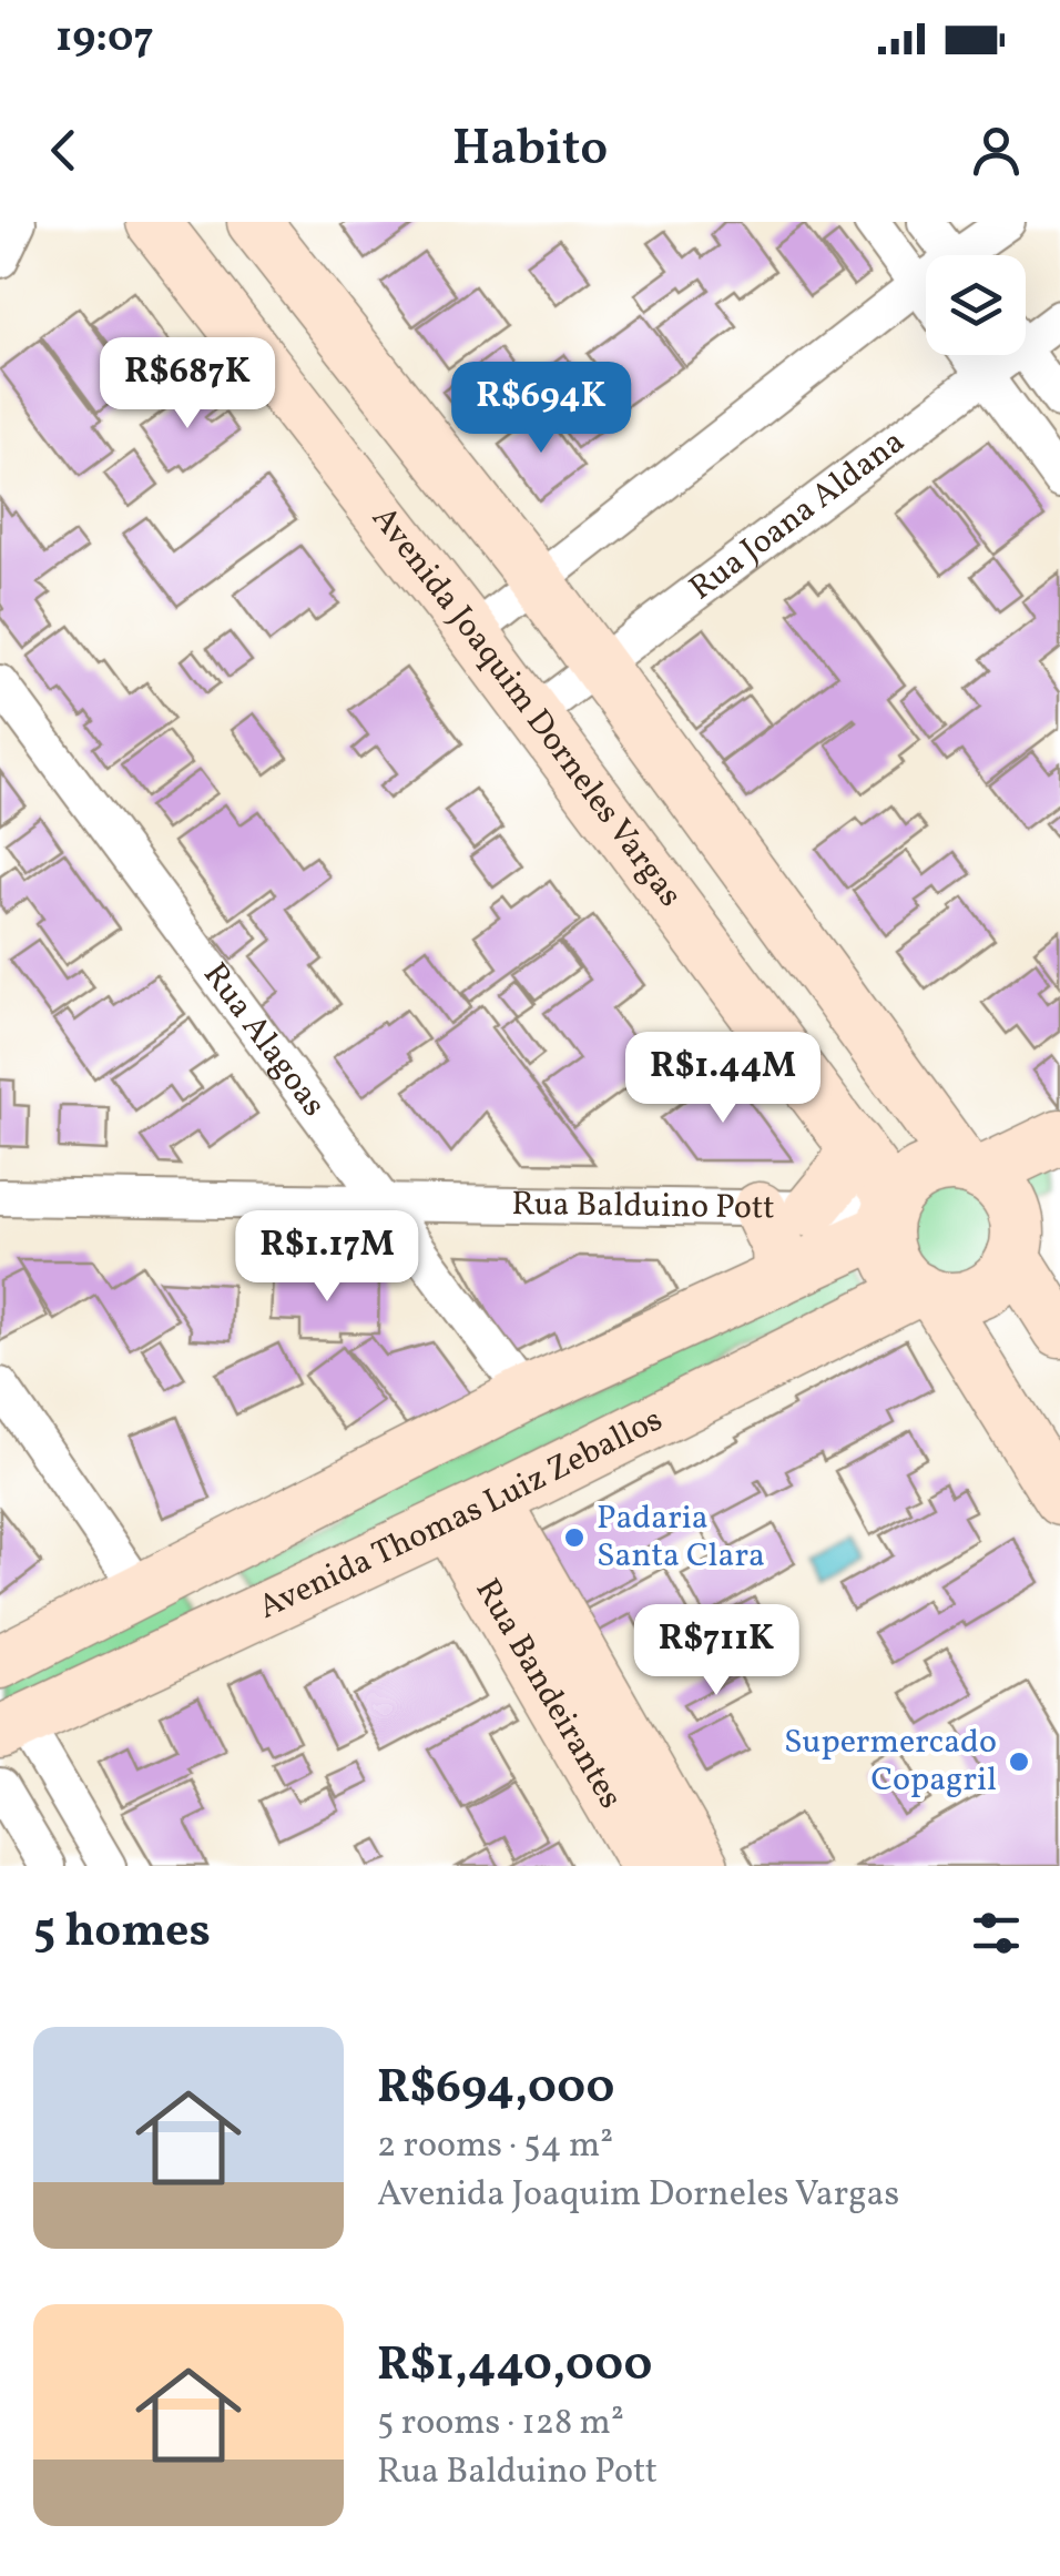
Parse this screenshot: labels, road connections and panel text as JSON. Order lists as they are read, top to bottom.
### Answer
{
  "streets": {
    "street": [
      "Rua Joana Aldana",
      "Avenida Joaquim Dorneles Vargas",
      "Rua Alagoas",
      "Rua Balduino Pott",
      "Avenida Thomas Luiz Zeballos",
      "Rua Bandeirantes"
    ]
  },
  "crossings": [
    ["Rua Joana Aldana", "Avenida Joaquim Dorneles Vargas"],
    ["Avenida Joaquim Dorneles Vargas", "Rua Balduino Pott"],
    ["Avenida Joaquim Dorneles Vargas", "Avenida Thomas Luiz Zeballos"],
    ["Rua Alagoas", "Rua Balduino Pott"],
    ["Rua Balduino Pott", "Avenida Thomas Luiz Zeballos"],
    ["Avenida Thomas Luiz Zeballos", "Rua Bandeirantes"]
  ],
  "places": ["Padaria Santa Clara", "Supermercado Copagril"],
  "page": {
    "status": "19:07",
    "header": "Habito",
    "price": [
      "R$687K",
      "R$694K",
      "R$1.44M",
      "R$1.17M",
      "R$711K"
    ],
    "heading": "5 homes",
    "list": [
      {
        "name": "R$694,000",
        "note": "2 rooms · 54 m² · Avenida Joaquim Dorneles Vargas"
      },
      {
        "name": "R$1,440,000",
        "note": "5 rooms · 128 m² · Rua Balduino Pott"
      }
    ]
  }
}
